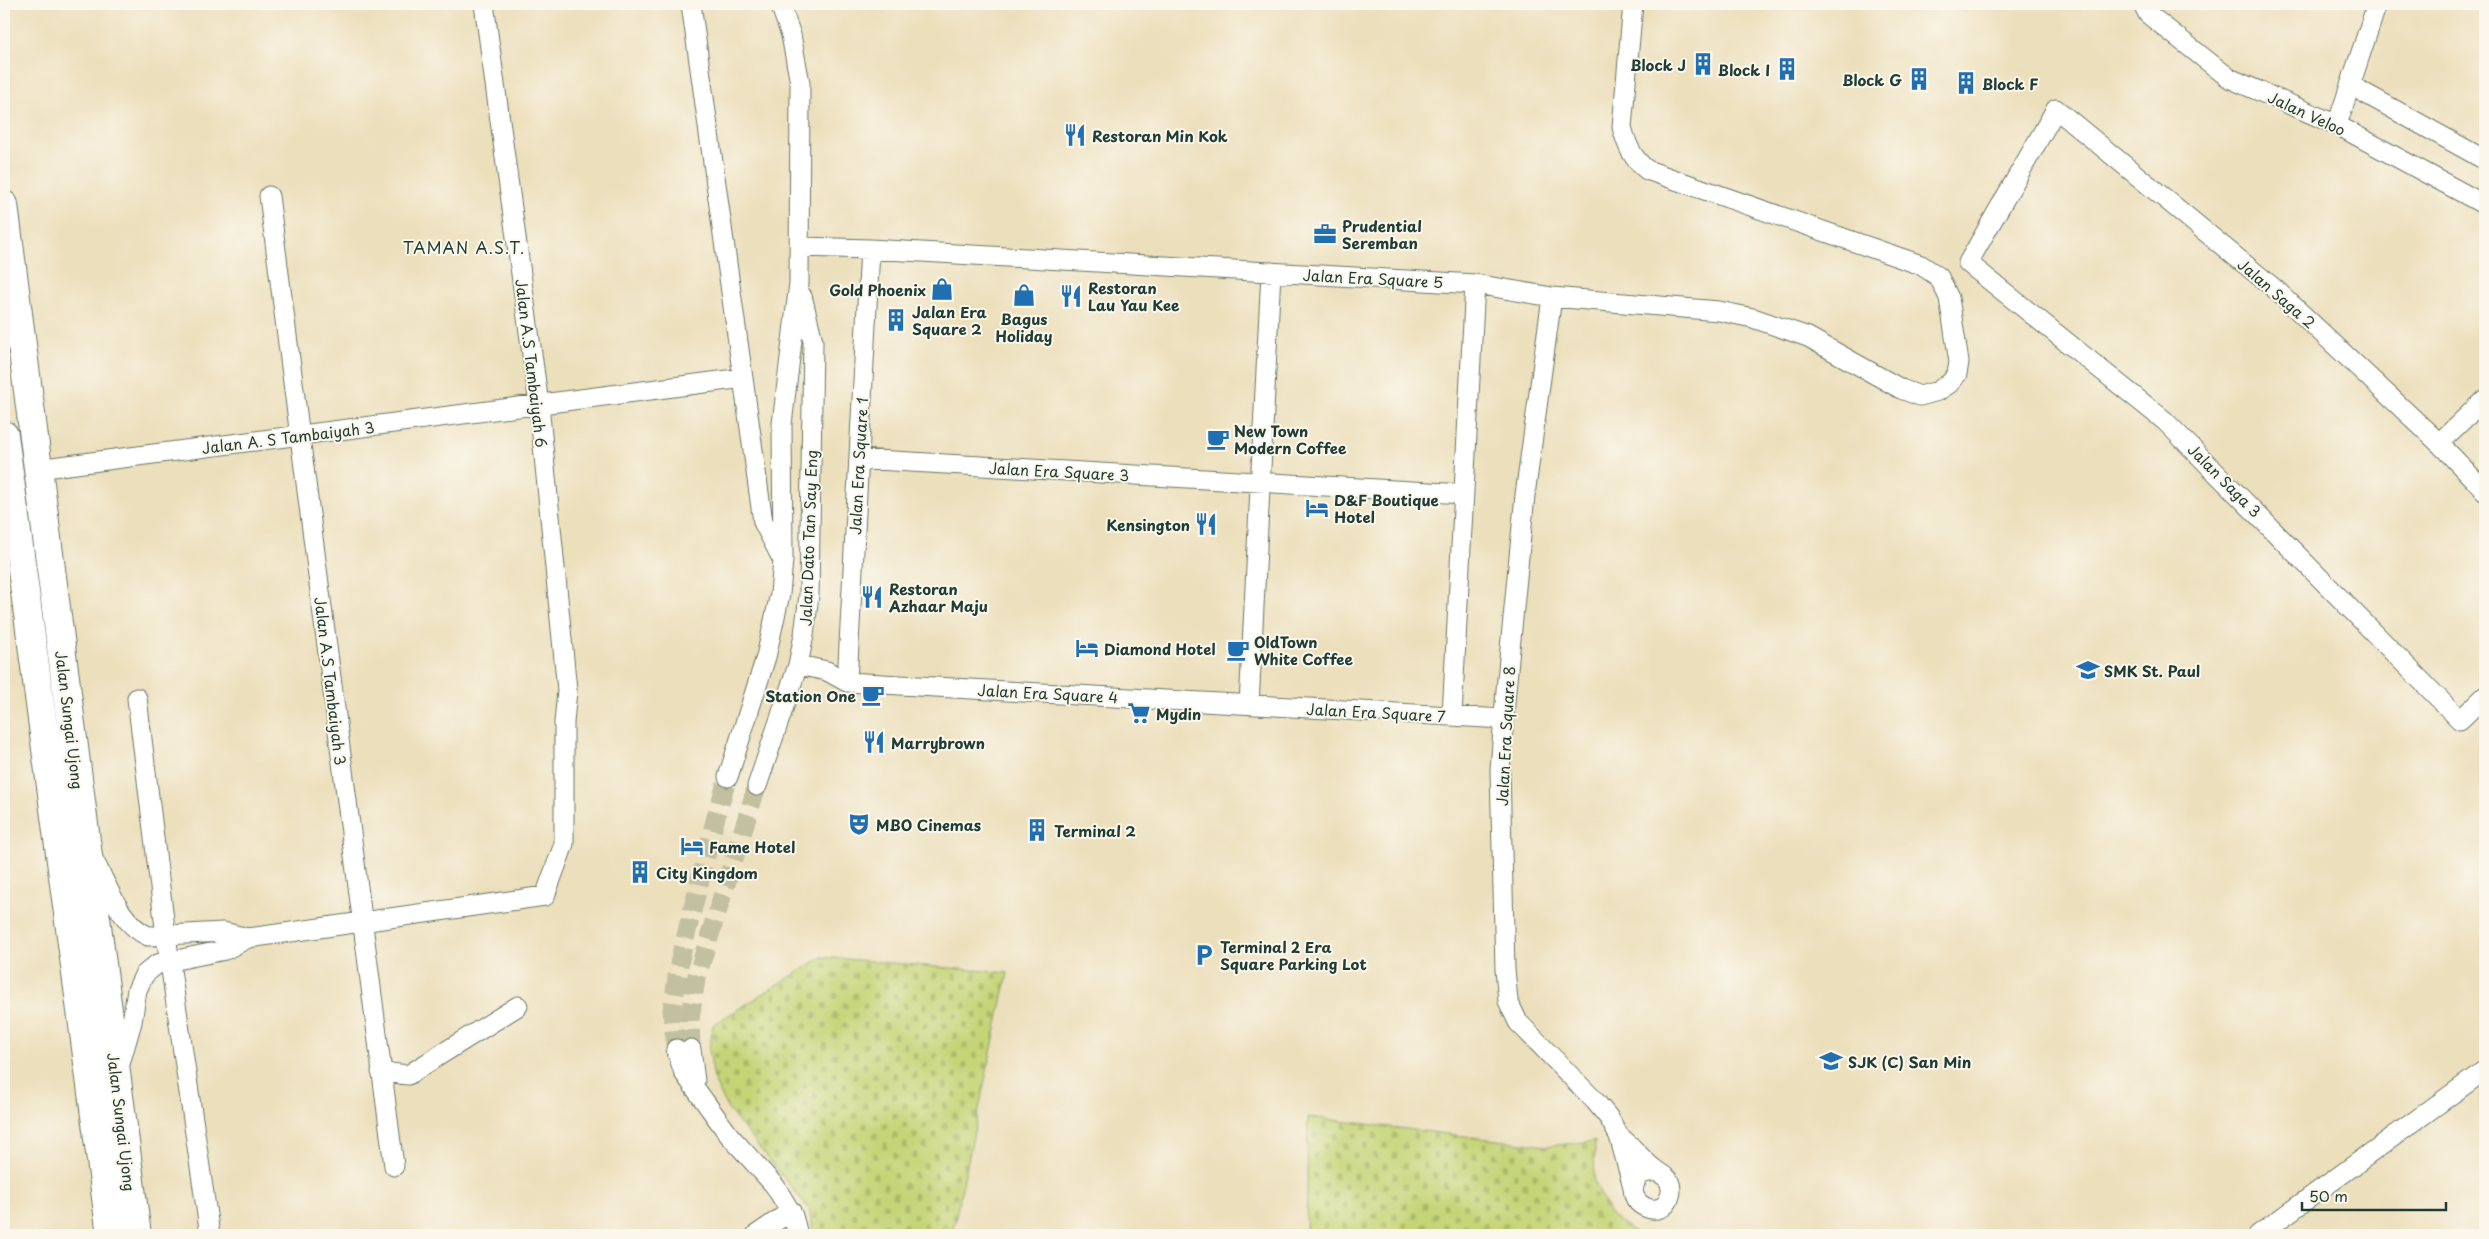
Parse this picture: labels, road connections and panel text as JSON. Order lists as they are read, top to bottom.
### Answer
{
  "streets": {
    "highway": ["Jalan Sungai Ujong"],
    "street": [
      "Jalan Veloo",
      "Jalan Era Square 5",
      "Jalan Saga 2",
      "Jalan A.S Tambaiyah 6",
      "Jalan A. S Tambaiyah 3",
      "Jalan Era Square 1",
      "Jalan Era Square 3",
      "Jalan Saga 3",
      "Jalan Dato Tan Say Eng",
      "Jalan A.S Tambaiyah 3",
      "Jalan Era Square 4",
      "Jalan Era Square 7",
      "Jalan Era Square 8"
    ]
  },
  "crossings": [
    ["Jalan Era Square 5", "Jalan Era Square 8"],
    ["Jalan Saga 2", "Jalan Saga 3"],
    ["Jalan A.S Tambaiyah 6", "Jalan A. S Tambaiyah 3"],
    ["Jalan A.S Tambaiyah 6", "Jalan A.S Tambaiyah 3"],
    ["Jalan A. S Tambaiyah 3", "Jalan A.S Tambaiyah 3"],
    ["Jalan A. S Tambaiyah 3", "Jalan Sungai Ujong"],
    ["Jalan Era Square 1", "Jalan Era Square 3"],
    ["Jalan Era Square 1", "Jalan Era Square 4"],
    ["Jalan Era Square 4", "Jalan Era Square 7"],
    ["Jalan Era Square 7", "Jalan Era Square 8"]
  ],
  "districts": ["TAMAN A.S.T."],
  "places": {
    "building": [
      "Block J",
      "Block I",
      "Block G",
      "Block F",
      "Jalan Era Square 2",
      "Terminal 2",
      "City Kingdom"
    ],
    "restaurant": [
      "Restoran Min Kok",
      "Restoran Lau Yau Kee",
      "Kensington",
      "Restoran Azhaar Maju",
      "Marrybrown"
    ],
    "office": ["Prudential Seremban"],
    "shop": ["Gold Phoenix", "Bagus Holiday"],
    "cafe": ["New Town Modern Coffee", "OldTown White Coffee", "Station One"],
    "hotel": ["D&F Boutique Hotel", "Diamond Hotel", "Fame Hotel"],
    "school or university": ["SMK St. Paul", "SJK (C) San Min"],
    "supermarket": ["Mydin"],
    "theatre": ["MBO Cinemas"],
    "parking": ["Terminal 2 Era Square Parking Lot"]
  },
  "scale_bar": "50 m"
}
